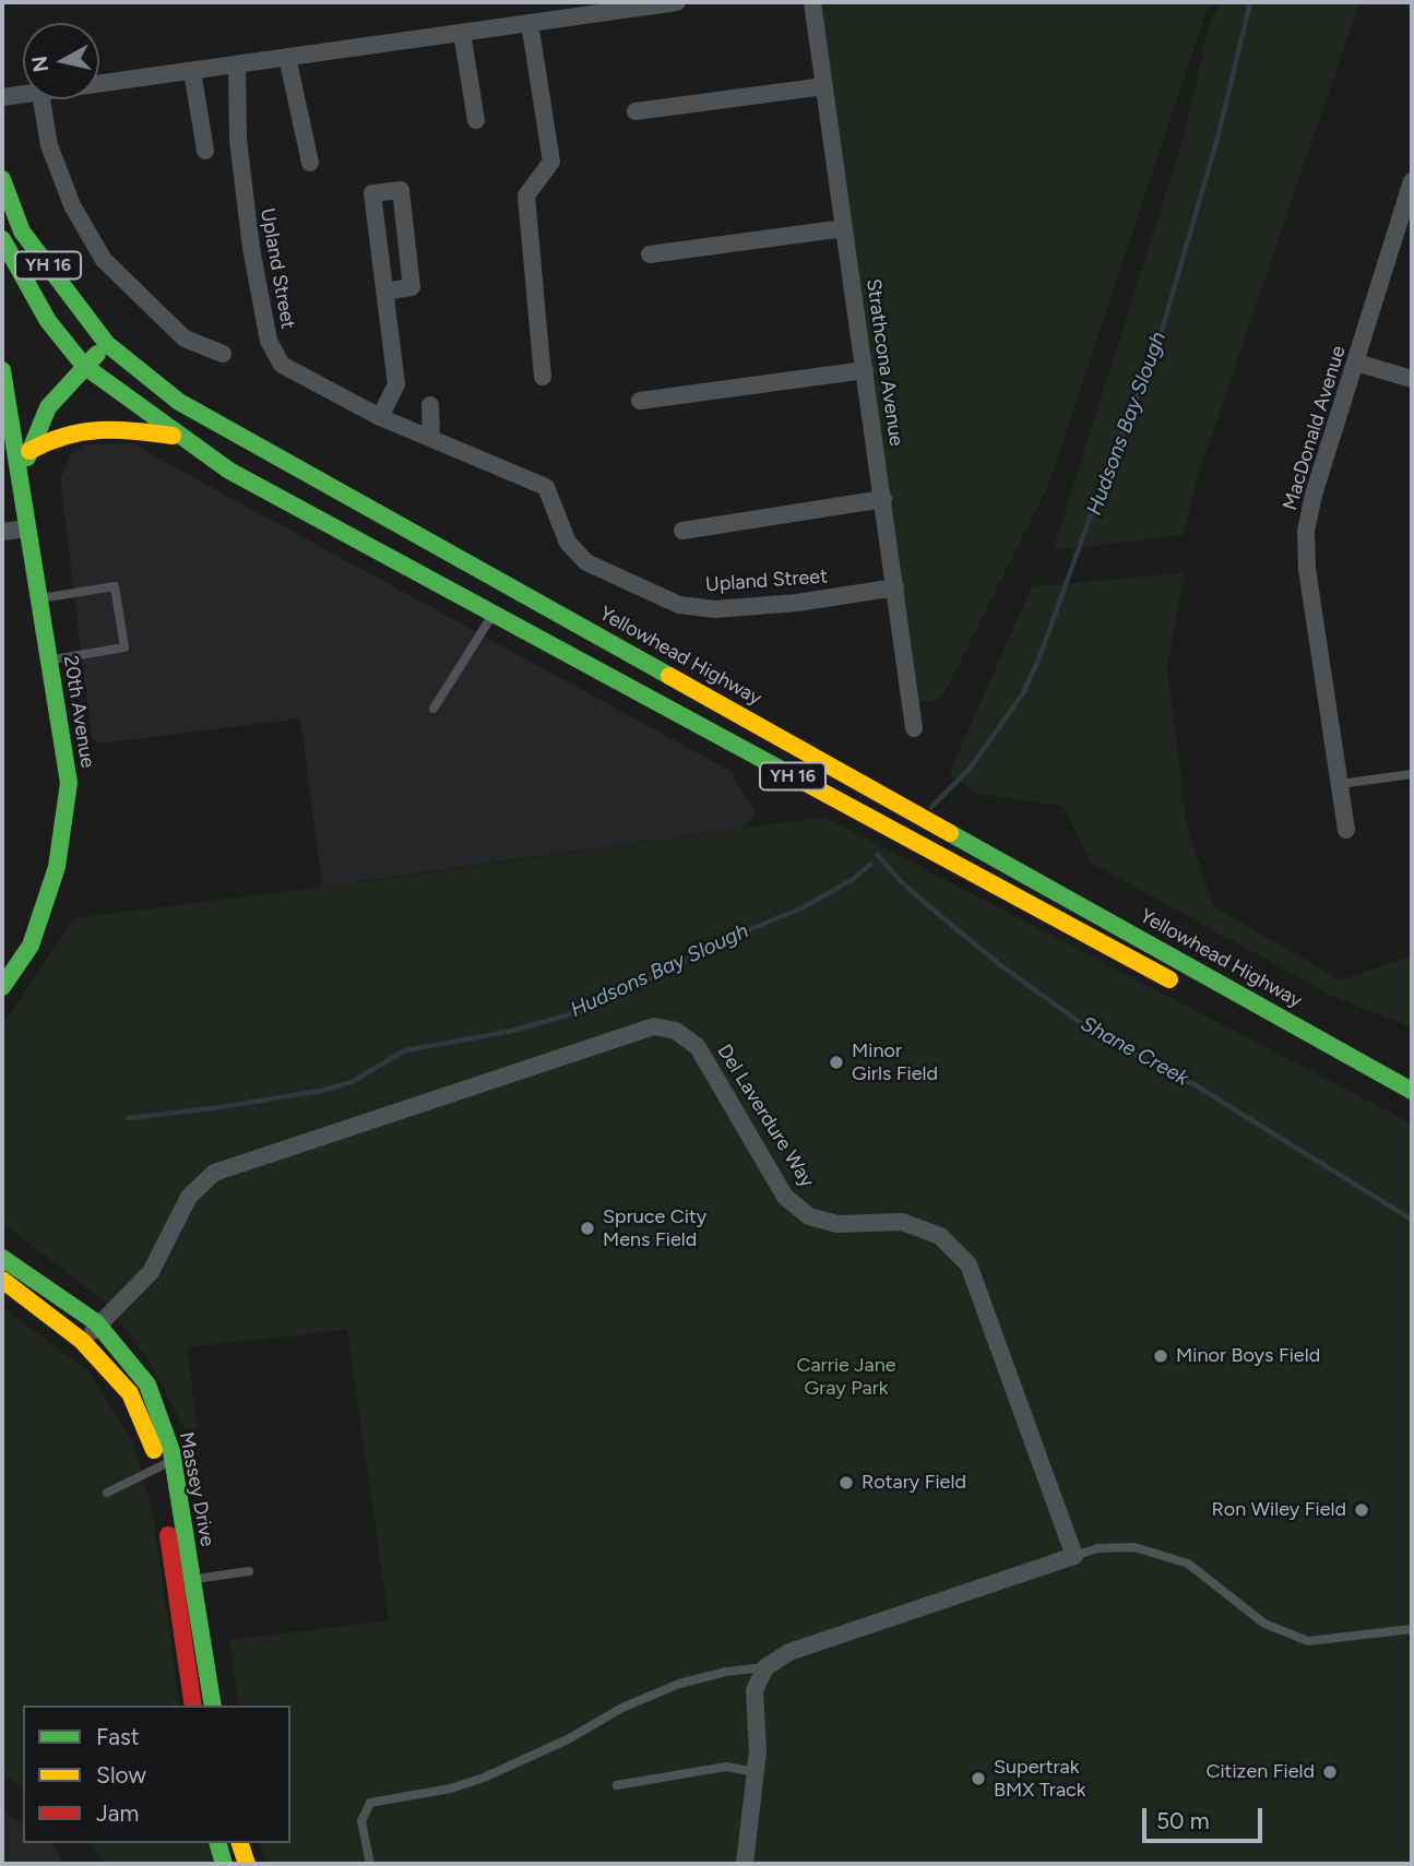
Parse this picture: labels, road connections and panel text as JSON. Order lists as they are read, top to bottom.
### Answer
{
  "streets": {
    "main road": [
      "YH 16",
      "Yellowhead Highway",
      "20th Avenue",
      "Massey Drive"
    ],
    "street": [
      "Upland Street",
      "Strathcona Avenue",
      "MacDonald Avenue",
      "Del Laverdure Way"
    ]
  },
  "crossings": [
    ["YH 16", "20th Avenue"],
    ["Upland Street", "Strathcona Avenue"],
    ["Yellowhead Highway", "20th Avenue"],
    ["Del Laverdure Way", "Massey Drive"]
  ],
  "water": ["Hudsons Bay Slough", "Shane Creek"],
  "parks": ["Carrie Jane Gray Park"],
  "places": [
    "Minor Girls Field",
    "Spruce City Mens Field",
    "Minor Boys Field",
    "Rotary Field",
    "Ron Wiley Field",
    "Citizen Field",
    "Supertrak BMX Track"
  ],
  "legend": ["Fast", "Slow", "Jam"],
  "scale_bar": "50 m",
  "north": "left"
}
